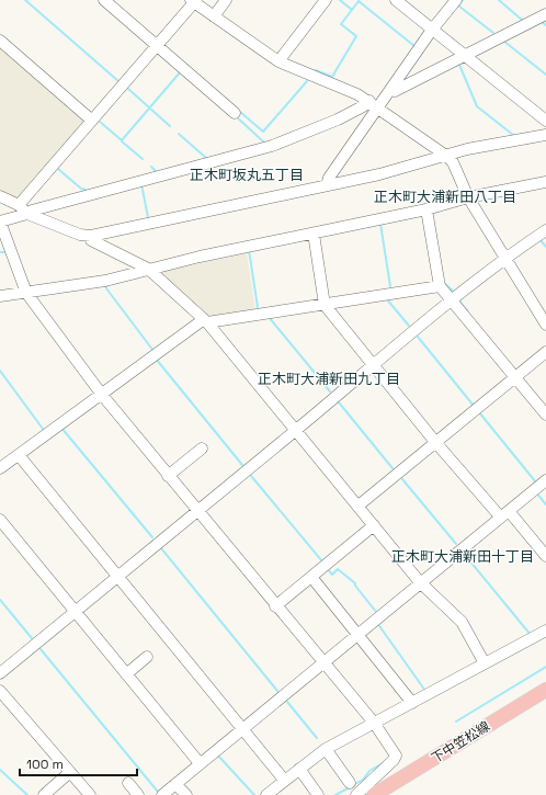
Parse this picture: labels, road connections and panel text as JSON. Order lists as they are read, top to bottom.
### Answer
{
  "streets": {
    "main road": ["下中笠松線"]
  },
  "districts": [
    "正木町坂丸五丁目",
    "正木町大浦新田八丁目",
    "正木町大浦新田九丁目",
    "正木町大浦新田十丁目"
  ],
  "scale_bar": "100 m"
}
